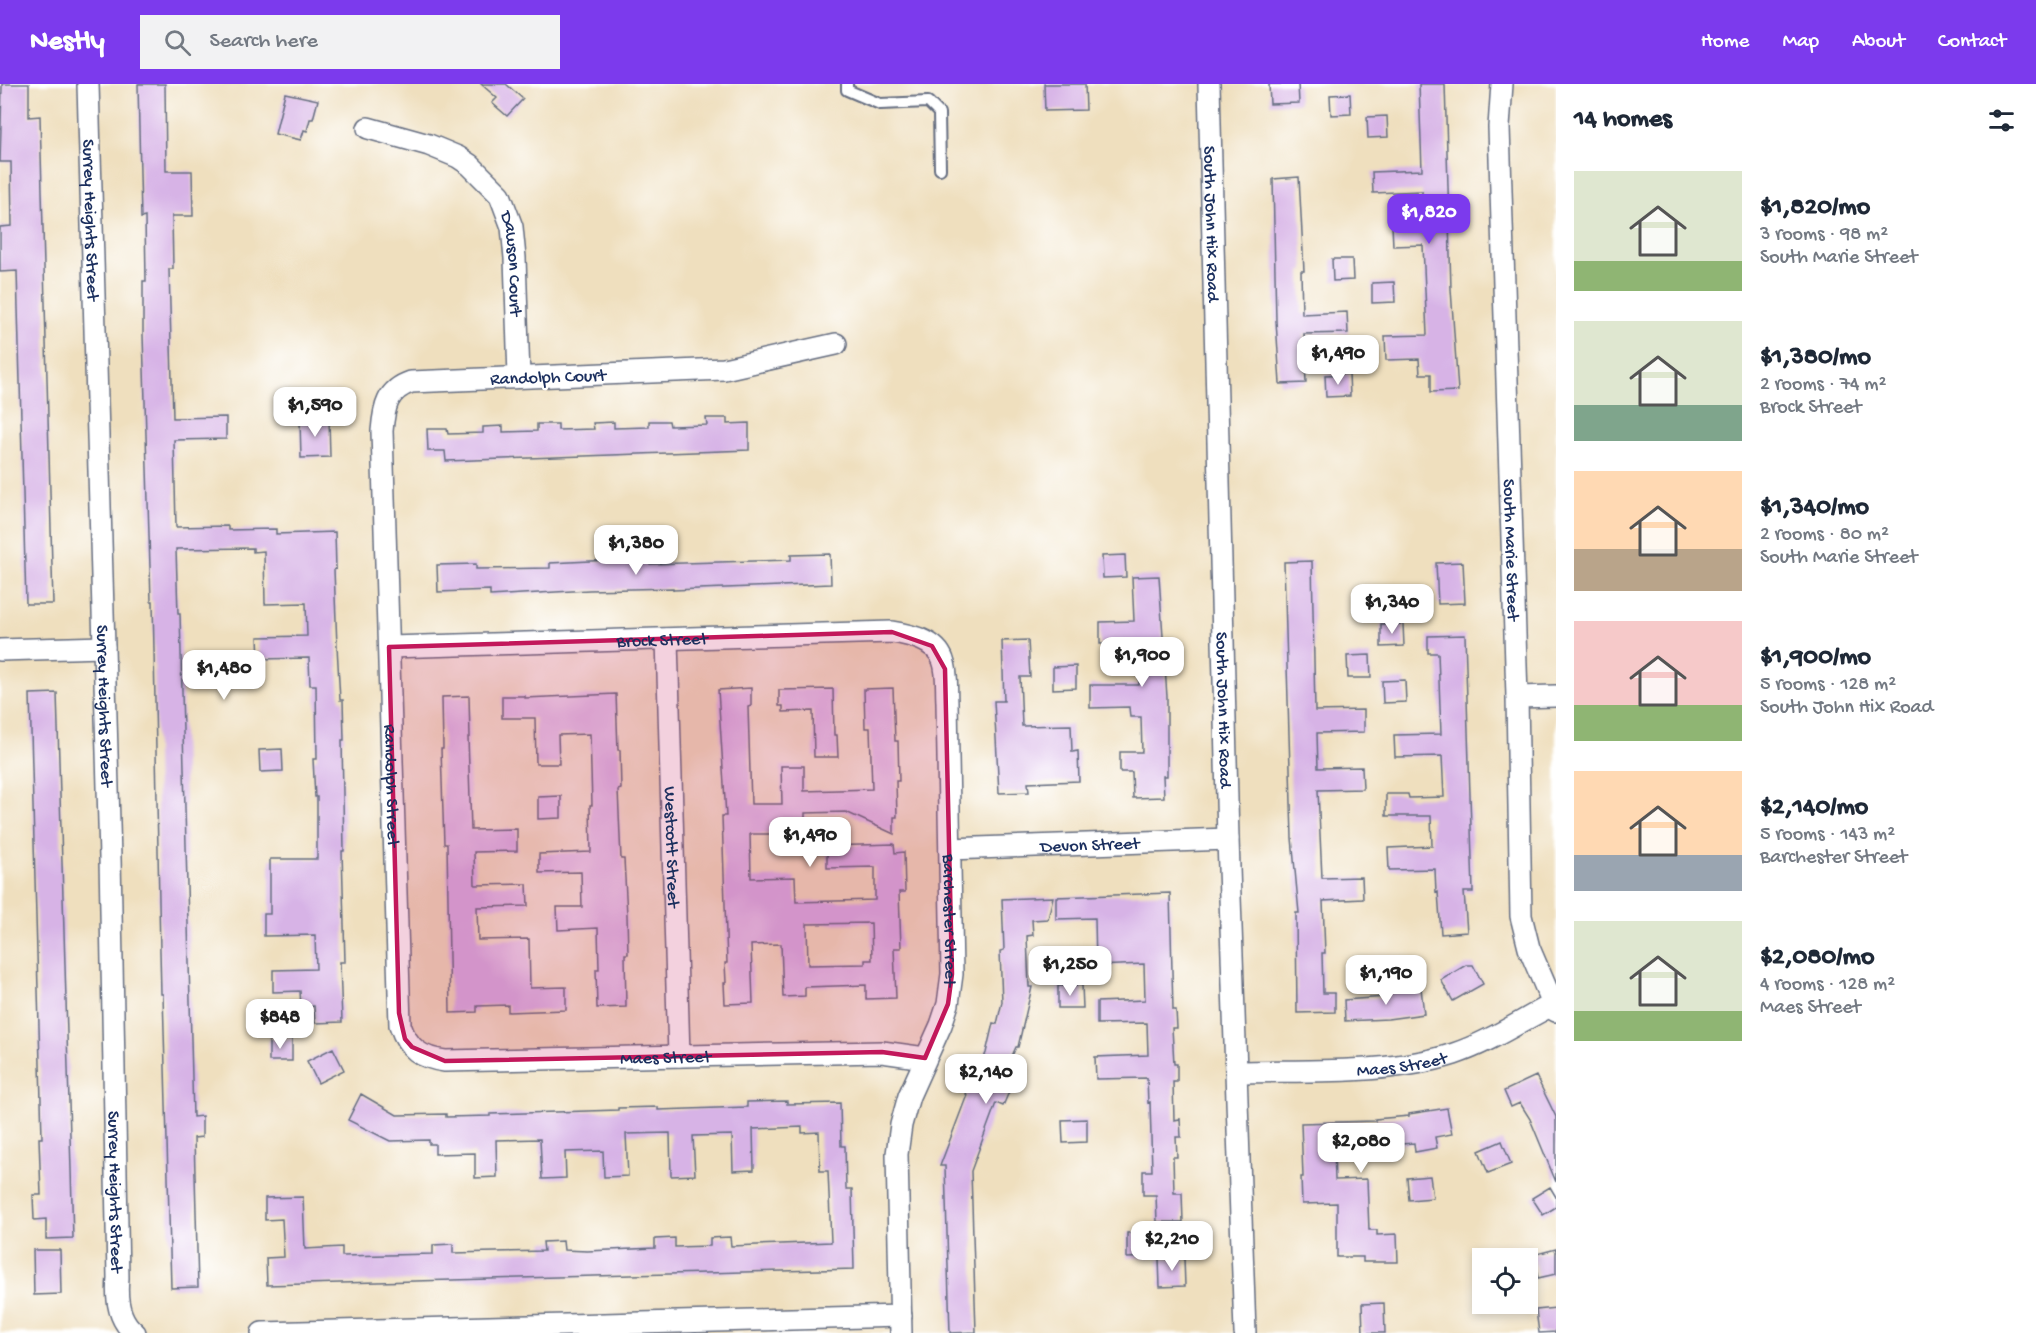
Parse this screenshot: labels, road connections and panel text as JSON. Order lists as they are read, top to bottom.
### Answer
{
  "streets": {
    "street": [
      "Surrey Heights Street",
      "South John Hix Road",
      "Dawson Court",
      "Randolph Court",
      "South Marie Street",
      "Brock Street",
      "Randolph Street",
      "Devon Street",
      "Westcott Street",
      "Barchester Street",
      "Maes Street"
    ]
  },
  "crossings": [
    ["South John Hix Road", "Devon Street"],
    ["South John Hix Road", "Maes Street"],
    ["Dawson Court", "Randolph Court"],
    ["Randolph Court", "Randolph Street"],
    ["South Marie Street", "Maes Street"],
    ["Brock Street", "Randolph Street"],
    ["Brock Street", "Westcott Street"],
    ["Brock Street", "Barchester Street"],
    ["Randolph Street", "Maes Street"],
    ["Devon Street", "Barchester Street"],
    ["Westcott Street", "Maes Street"],
    ["Barchester Street", "Maes Street"]
  ],
  "page": {
    "header": "Nestly",
    "search": "Search here",
    "nav": [
      "Home",
      "Map",
      "About",
      "Contact"
    ],
    "heading": "14 homes",
    "list": [
      {
        "name": "$1,820/mo",
        "note": "3 rooms · 98 m² · South Marie Street"
      },
      {
        "name": "$1,380/mo",
        "note": "2 rooms · 74 m² · Brock Street"
      },
      {
        "name": "$1,340/mo",
        "note": "2 rooms · 80 m² · South Marie Street"
      },
      {
        "name": "$1,900/mo",
        "note": "5 rooms · 128 m² · South John Hix Road"
      },
      {
        "name": "$2,140/mo",
        "note": "5 rooms · 143 m² · Barchester Street"
      },
      {
        "name": "$2,080/mo",
        "note": "4 rooms · 128 m² · Maes Street"
      }
    ],
    "price": [
      "$1,820",
      "$1,490",
      "$1,590",
      "$1,380",
      "$1,340",
      "$1,900",
      "$1,480",
      "$1,490",
      "$1,250",
      "$1,190",
      "$848",
      "$2,140",
      "$2,080",
      "$2,210"
    ]
  }
}
